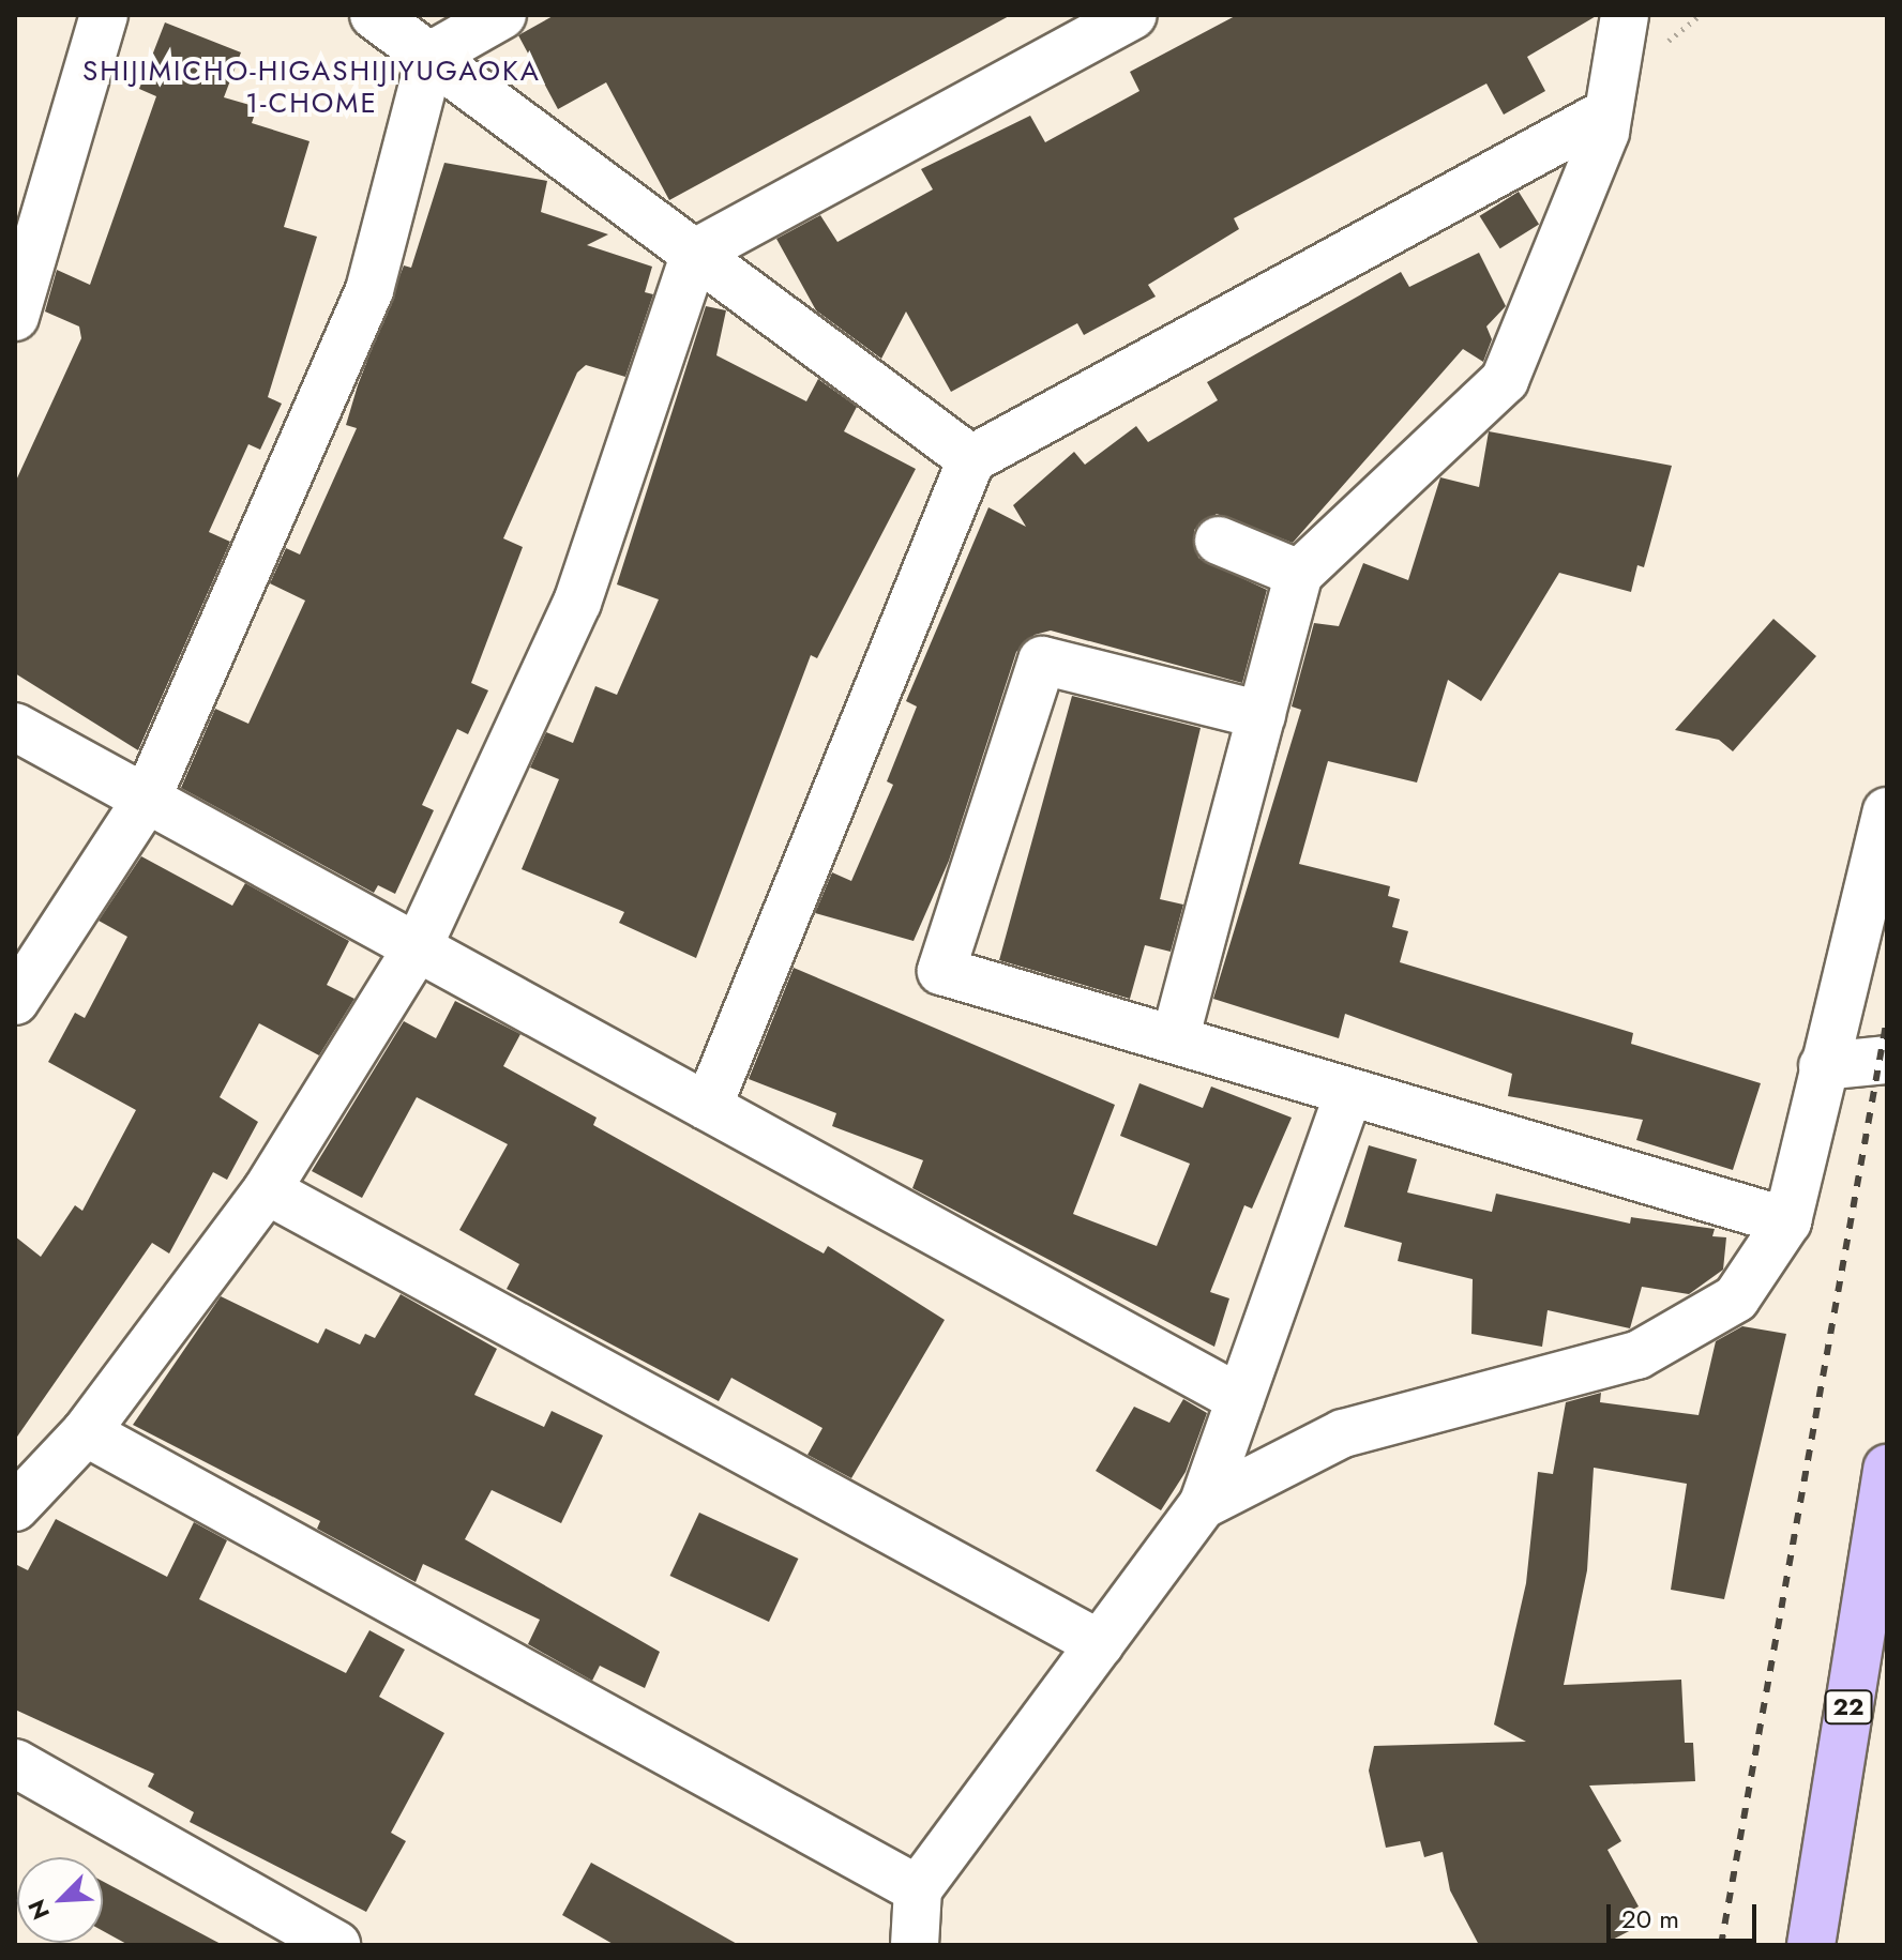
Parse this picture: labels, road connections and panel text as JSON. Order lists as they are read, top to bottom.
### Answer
{
  "streets": {
    "main road": ["22"]
  },
  "districts": ["SHIJIMICHO-HIGASHIJIYUGAOKA 1-CHOME"],
  "scale_bar": "20 m",
  "north": "bottom left"
}
